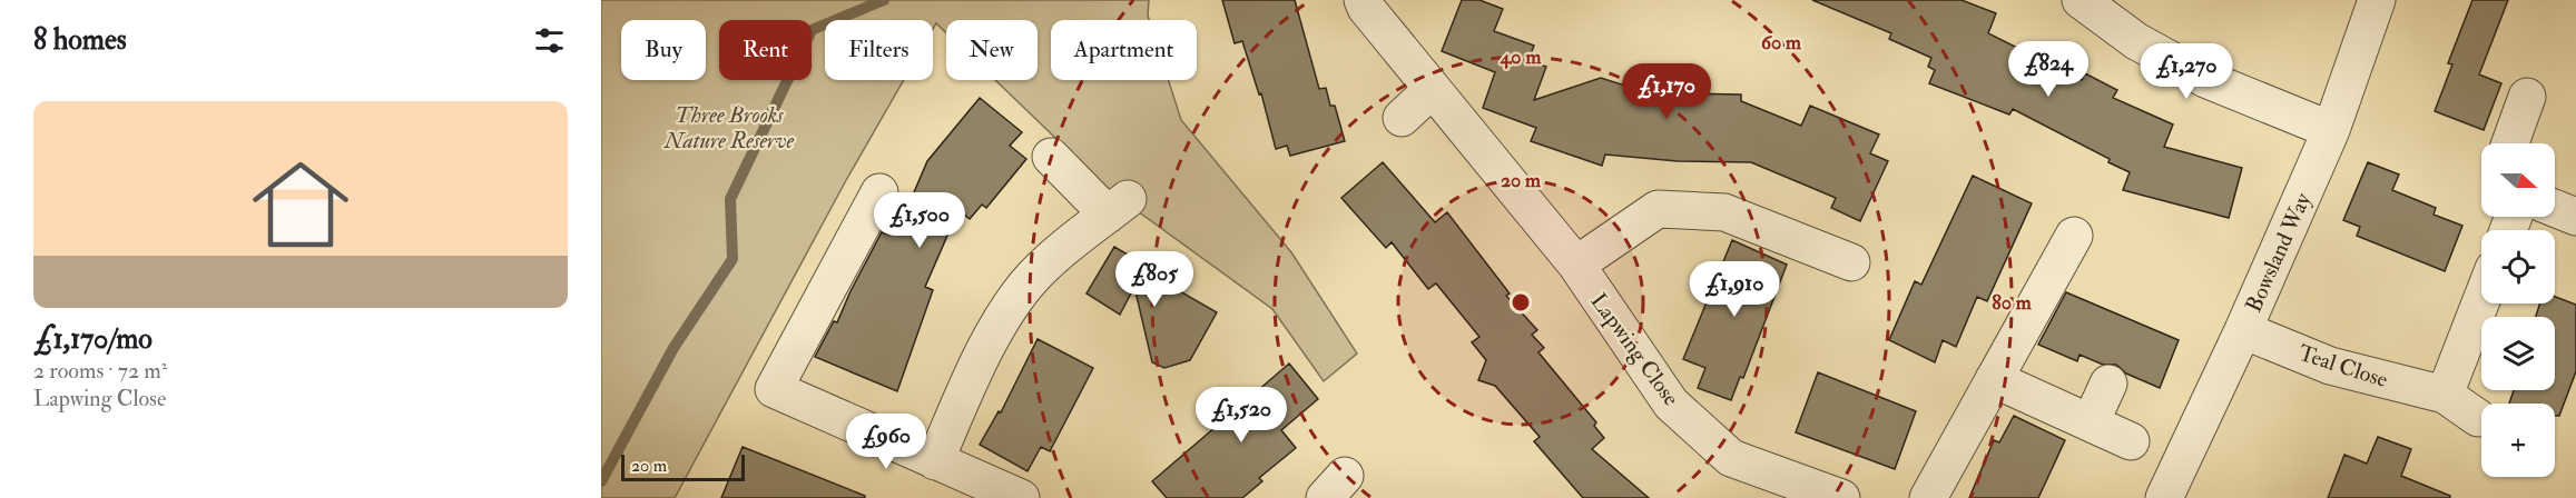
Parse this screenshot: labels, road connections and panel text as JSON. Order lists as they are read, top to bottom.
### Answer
{
  "streets": {
    "street": ["Bowsland Way", "Lapwing Close", "Teal Close"]
  },
  "crossings": [
    ["Bowsland Way", "Teal Close"]
  ],
  "parks": ["Three Brooks Nature Reserve"],
  "scale_bar": "20 m",
  "north": "right",
  "page": {
    "heading": "8 homes",
    "chip": [
      "Buy",
      "Rent",
      "Filters",
      "New",
      "Apartment"
    ],
    "price": [
      "£824",
      "£1,270",
      "£1,170",
      "£1,500",
      "£805",
      "£1,910",
      "£1,520",
      "£960"
    ],
    "list": [
      {
        "name": "£1,170/mo",
        "note": "2 rooms · 72 m² · Lapwing Close"
      }
    ],
    "map_buttons": "+",
    "scale": "20 m"
  },
  "rings": [
    "60 m",
    "40 m",
    "20 m",
    "80 m"
  ]
}
